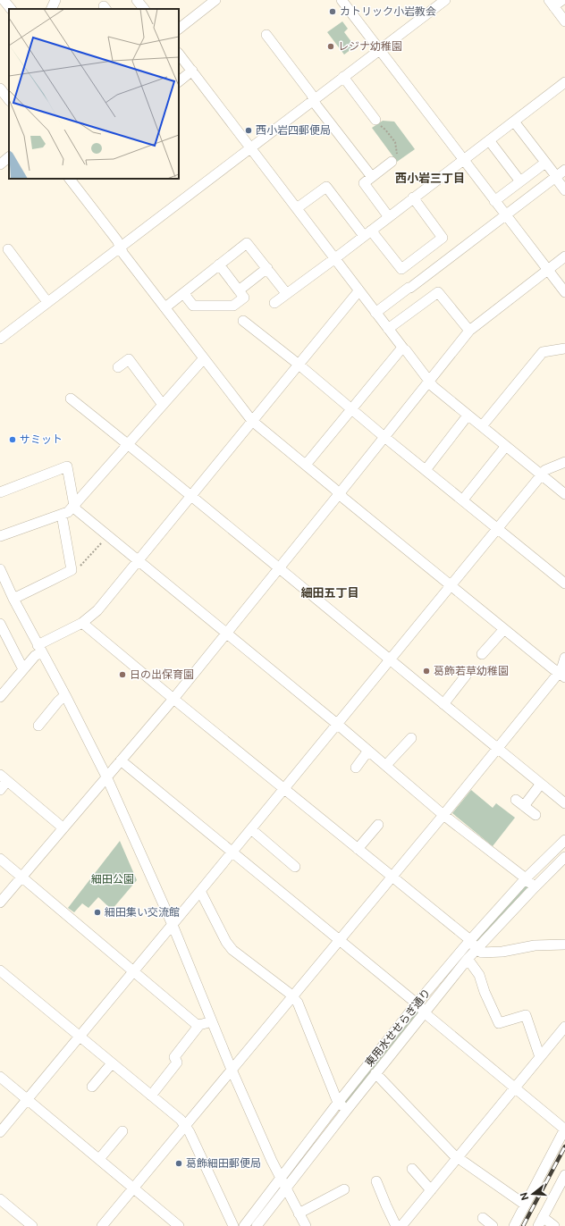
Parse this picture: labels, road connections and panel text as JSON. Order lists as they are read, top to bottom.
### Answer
{
  "streets": {
    "street": ["東用水せせらぎ通り"]
  },
  "districts": ["西小岩三丁目", "細田五丁目"],
  "parks": ["細田公園"],
  "places": [
    "カトリック小岩教会",
    "レジナ幼稚園",
    "西小岩四郵便局",
    "サミット",
    "葛飾若草幼稚園",
    "日の出保育園",
    "細田集い交流館",
    "葛飾細田郵便局"
  ],
  "north": "left"
}
